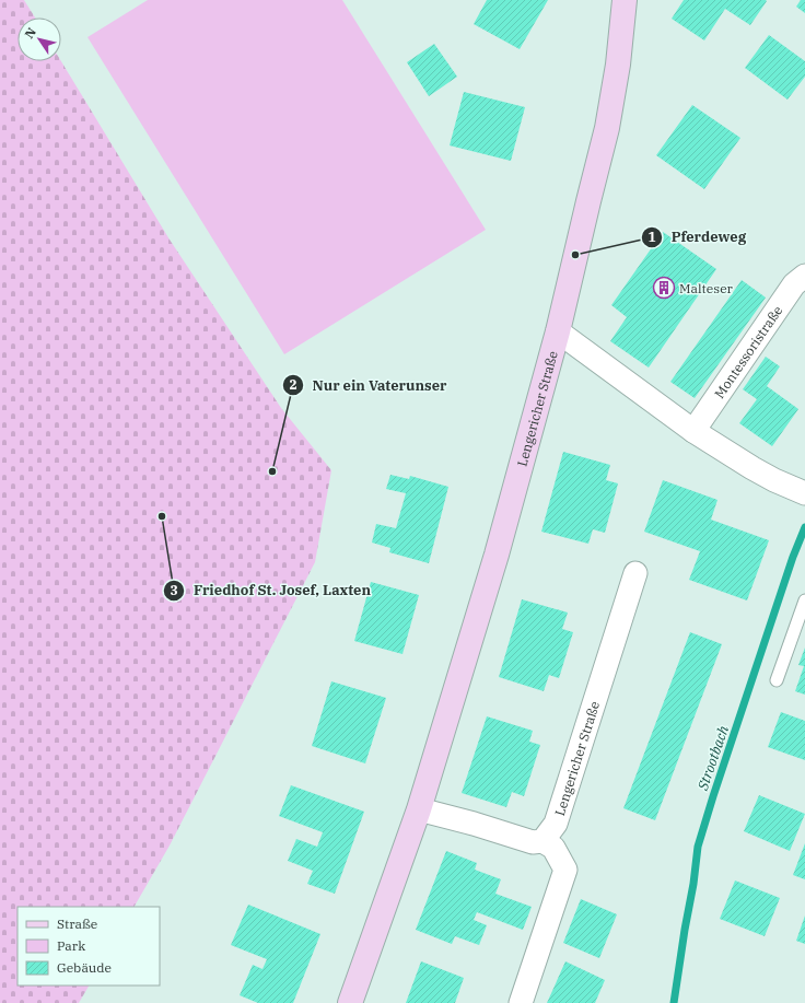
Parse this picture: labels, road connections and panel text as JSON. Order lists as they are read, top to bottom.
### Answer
{
  "streets": {
    "main road": ["Lengericher Straße"],
    "street": ["Montessoristraße"]
  },
  "water": ["Strootbach"],
  "places": {
    "other": ["Pferdeweg", "Nur ein Vaterunser", "Friedhof St. Josef, Laxten"],
    "building": ["Malteser"]
  },
  "legend": ["Straße", "Park", "Gebäude"],
  "north": "top left"
}
